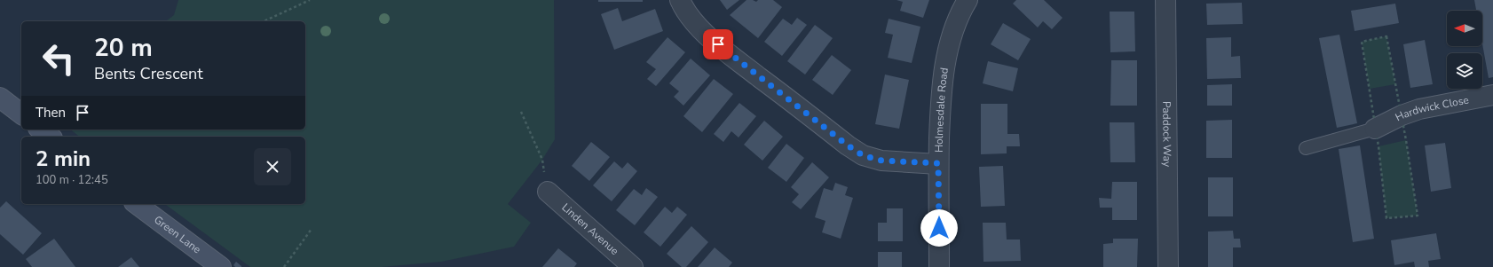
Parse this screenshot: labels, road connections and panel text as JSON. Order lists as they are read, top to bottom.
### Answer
{
  "streets": {
    "main road": ["Green Lane"],
    "street": [
      "Holmesdale Road",
      "Hardwick Close",
      "Paddock Way",
      "Linden Avenue"
    ]
  },
  "north": "left",
  "page": {
    "turn": ["20 m", "Bents Crescent"],
    "then": "Then",
    "heading": ["2 min", "100 m · 12:45"]
  }
}
